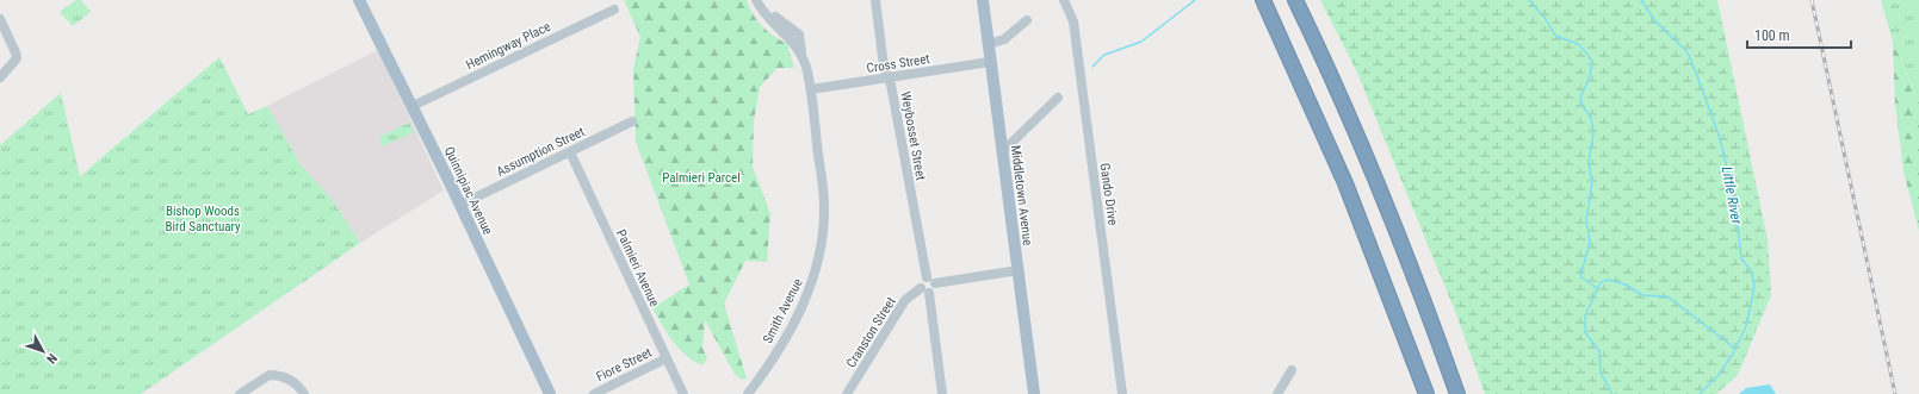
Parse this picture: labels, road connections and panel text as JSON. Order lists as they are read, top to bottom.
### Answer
{
  "streets": {
    "main road": ["Quinnipiac Avenue", "Middletown Avenue"],
    "street": [
      "Hemingway Place",
      "Cross Street",
      "Weybosset Street",
      "Assumption Street",
      "Gando Drive",
      "Palmieri Avenue",
      "Smith Avenue",
      "Cranston Street",
      "Fiore Street"
    ]
  },
  "crossings": [
    ["Hemingway Place", "Quinnipiac Avenue"],
    ["Cross Street", "Weybosset Street"],
    ["Cross Street", "Middletown Avenue"],
    ["Cross Street", "Smith Avenue"],
    ["Weybosset Street", "Cranston Street"],
    ["Assumption Street", "Quinnipiac Avenue"],
    ["Assumption Street", "Palmieri Avenue"],
    ["Palmieri Avenue", "Fiore Street"]
  ],
  "water": ["Little River"],
  "parks": ["Palmieri Parcel", "Bishop Woods Bird Sanctuary"],
  "scale_bar": "100 m",
  "north": "bottom right"
}
